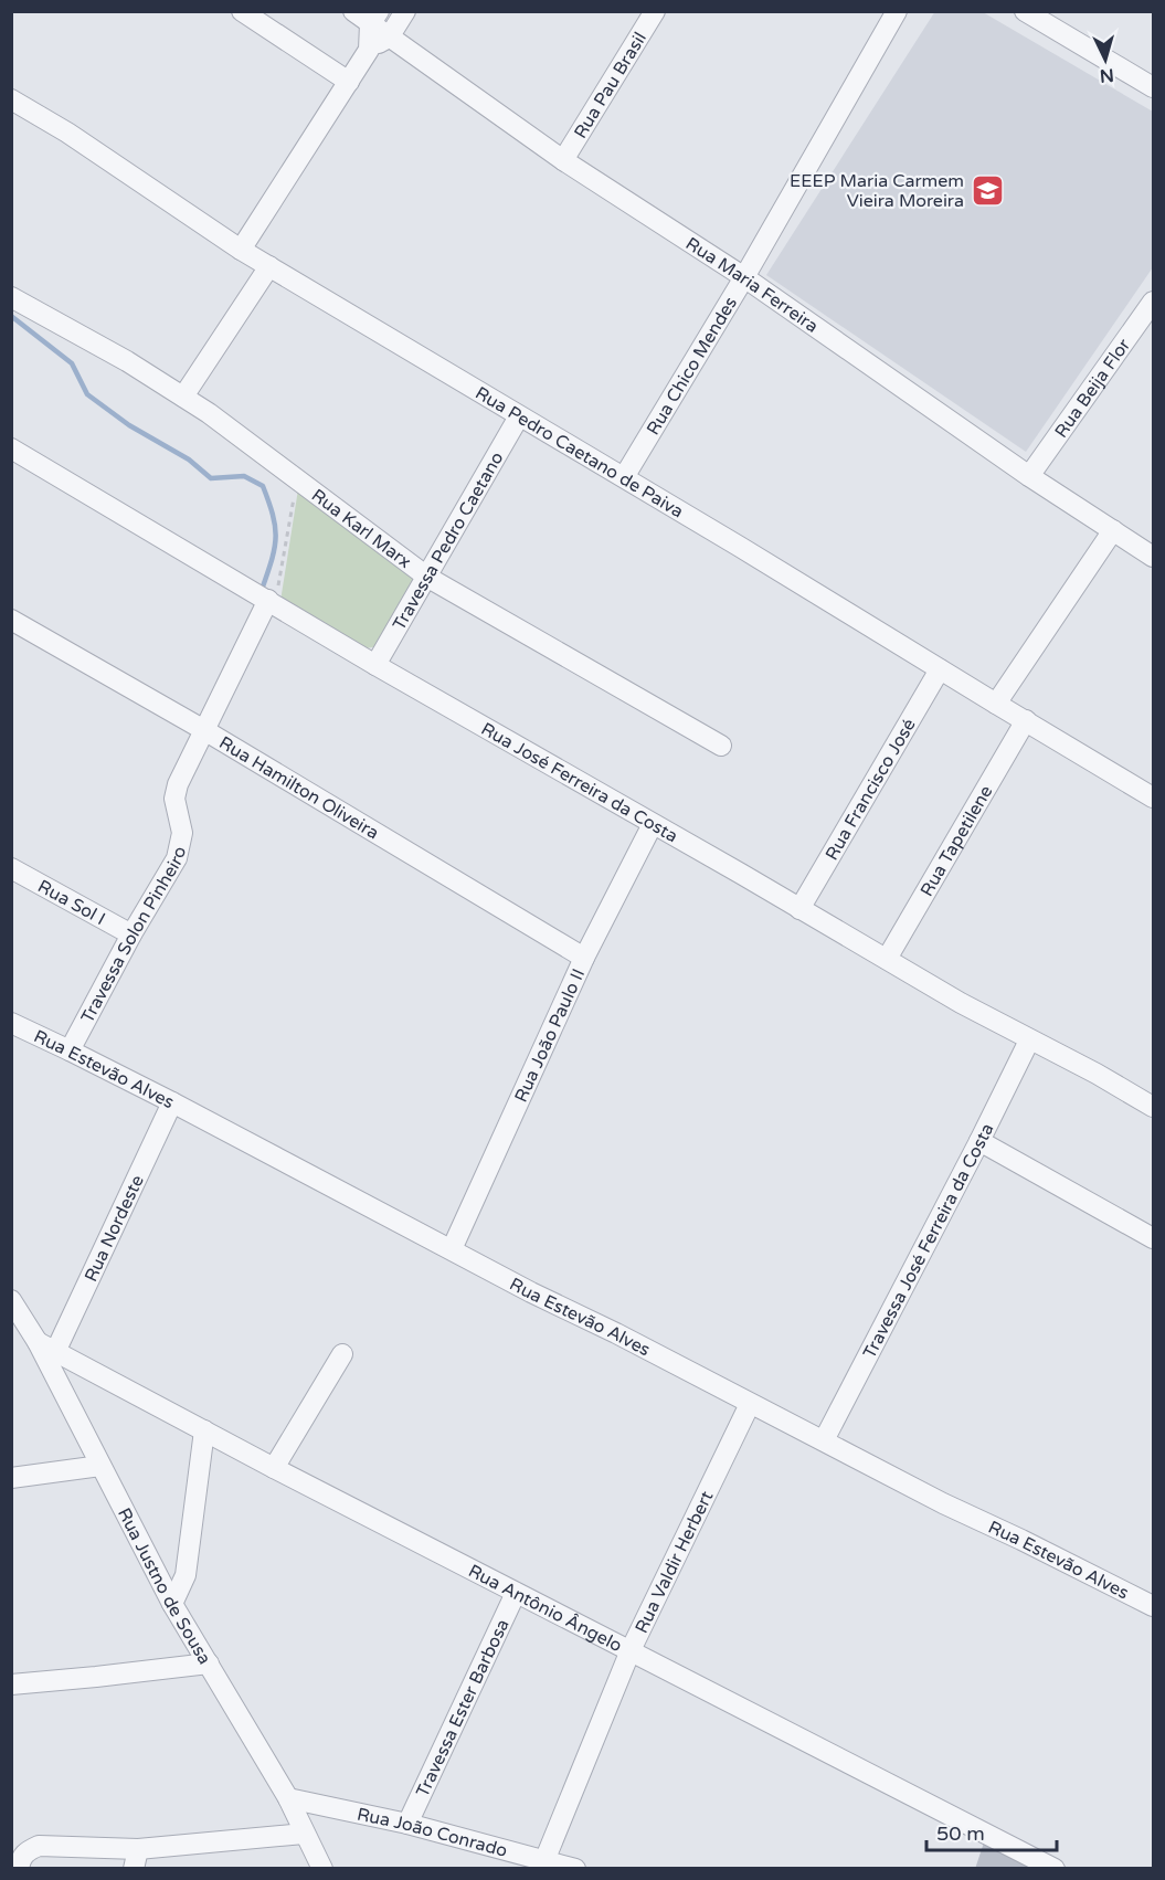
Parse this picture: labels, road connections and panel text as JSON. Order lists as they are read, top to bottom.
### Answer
{
  "streets": {
    "street": [
      "Rua Pau Brasil",
      "Rua Maria Ferreira",
      "Rua Chico Mendes",
      "Rua Beija Flor",
      "Rua Pedro Caetano de Paiva",
      "Rua Karl Marx",
      "Travessa Pedro Caetano",
      "Rua José Ferreira da Costa",
      "Rua Hamilton Oliveira",
      "Rua Francisco José",
      "Rua Tapetilene",
      "Rua Sol I",
      "Travessa Solon Pinheiro",
      "Rua João Paulo II",
      "Rua Estevão Alves",
      "Rua Nordeste",
      "Travessa José Ferreira da Costa",
      "Rua Valdir Herbert",
      "Rua Justno de Sousa",
      "Rua Antônio Ângelo",
      "Travessa Ester Barbosa",
      "Rua João Conrado"
    ]
  },
  "crossings": [
    ["Rua Pau Brasil", "Rua Maria Ferreira"],
    ["Rua Maria Ferreira", "Rua Chico Mendes"],
    ["Rua Maria Ferreira", "Rua Beija Flor"],
    ["Rua Chico Mendes", "Rua Pedro Caetano de Paiva"],
    ["Rua Pedro Caetano de Paiva", "Travessa Pedro Caetano"],
    ["Rua Pedro Caetano de Paiva", "Rua Francisco José"],
    ["Rua Pedro Caetano de Paiva", "Rua Tapetilene"],
    ["Rua Karl Marx", "Travessa Pedro Caetano"],
    ["Travessa Pedro Caetano", "Rua José Ferreira da Costa"],
    ["Rua José Ferreira da Costa", "Rua Francisco José"],
    ["Rua José Ferreira da Costa", "Rua Tapetilene"],
    ["Rua José Ferreira da Costa", "Travessa Solon Pinheiro"],
    ["Rua José Ferreira da Costa", "Rua João Paulo II"],
    ["Rua José Ferreira da Costa", "Travessa José Ferreira da Costa"],
    ["Rua Hamilton Oliveira", "Travessa Solon Pinheiro"],
    ["Rua Hamilton Oliveira", "Rua João Paulo II"],
    ["Rua Sol I", "Travessa Solon Pinheiro"],
    ["Travessa Solon Pinheiro", "Rua Estevão Alves"],
    ["Rua João Paulo II", "Rua Estevão Alves"],
    ["Rua Estevão Alves", "Rua Nordeste"],
    ["Rua Estevão Alves", "Travessa José Ferreira da Costa"],
    ["Rua Estevão Alves", "Rua Valdir Herbert"],
    ["Rua Nordeste", "Rua Justno de Sousa"],
    ["Rua Nordeste", "Rua Antônio Ângelo"],
    ["Rua Valdir Herbert", "Rua Antônio Ângelo"],
    ["Rua Valdir Herbert", "Rua João Conrado"],
    ["Rua Justno de Sousa", "Rua Antônio Ângelo"],
    ["Rua Justno de Sousa", "Rua João Conrado"],
    ["Rua Antônio Ângelo", "Travessa Ester Barbosa"],
    ["Travessa Ester Barbosa", "Rua João Conrado"]
  ],
  "places": {
    "school or university": ["EEEP Maria Carmem Vieira Moreira"]
  },
  "scale_bar": "50 m",
  "north": "bottom"
}
